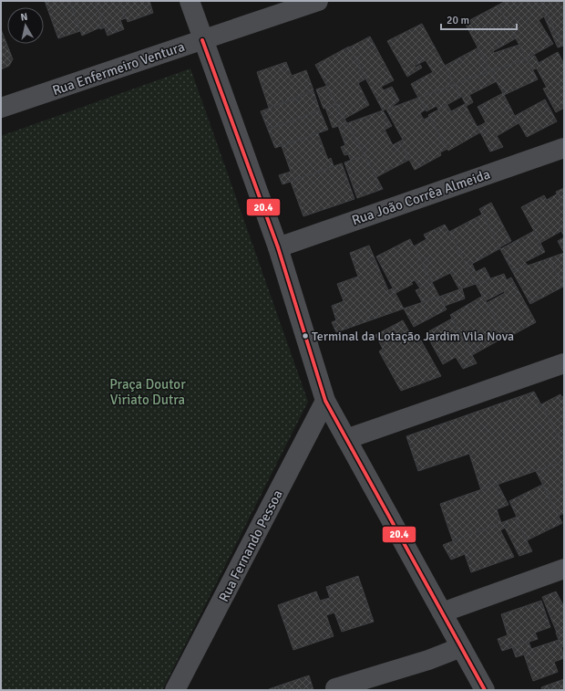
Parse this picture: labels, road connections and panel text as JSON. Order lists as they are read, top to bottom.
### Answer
{
  "streets": {
    "street": ["Rua Enfermeiro Ventura", "Rua João Corrêa Almeida", "Rua Fernando Pessoa"]
  },
  "parks": ["Praça Doutor Viriato Dutra"],
  "places": ["Terminal da Lotação Jardim Vila Nova"],
  "lines": ["transit line 20.4"],
  "scale_bar": "20 m",
  "north": "top"
}
